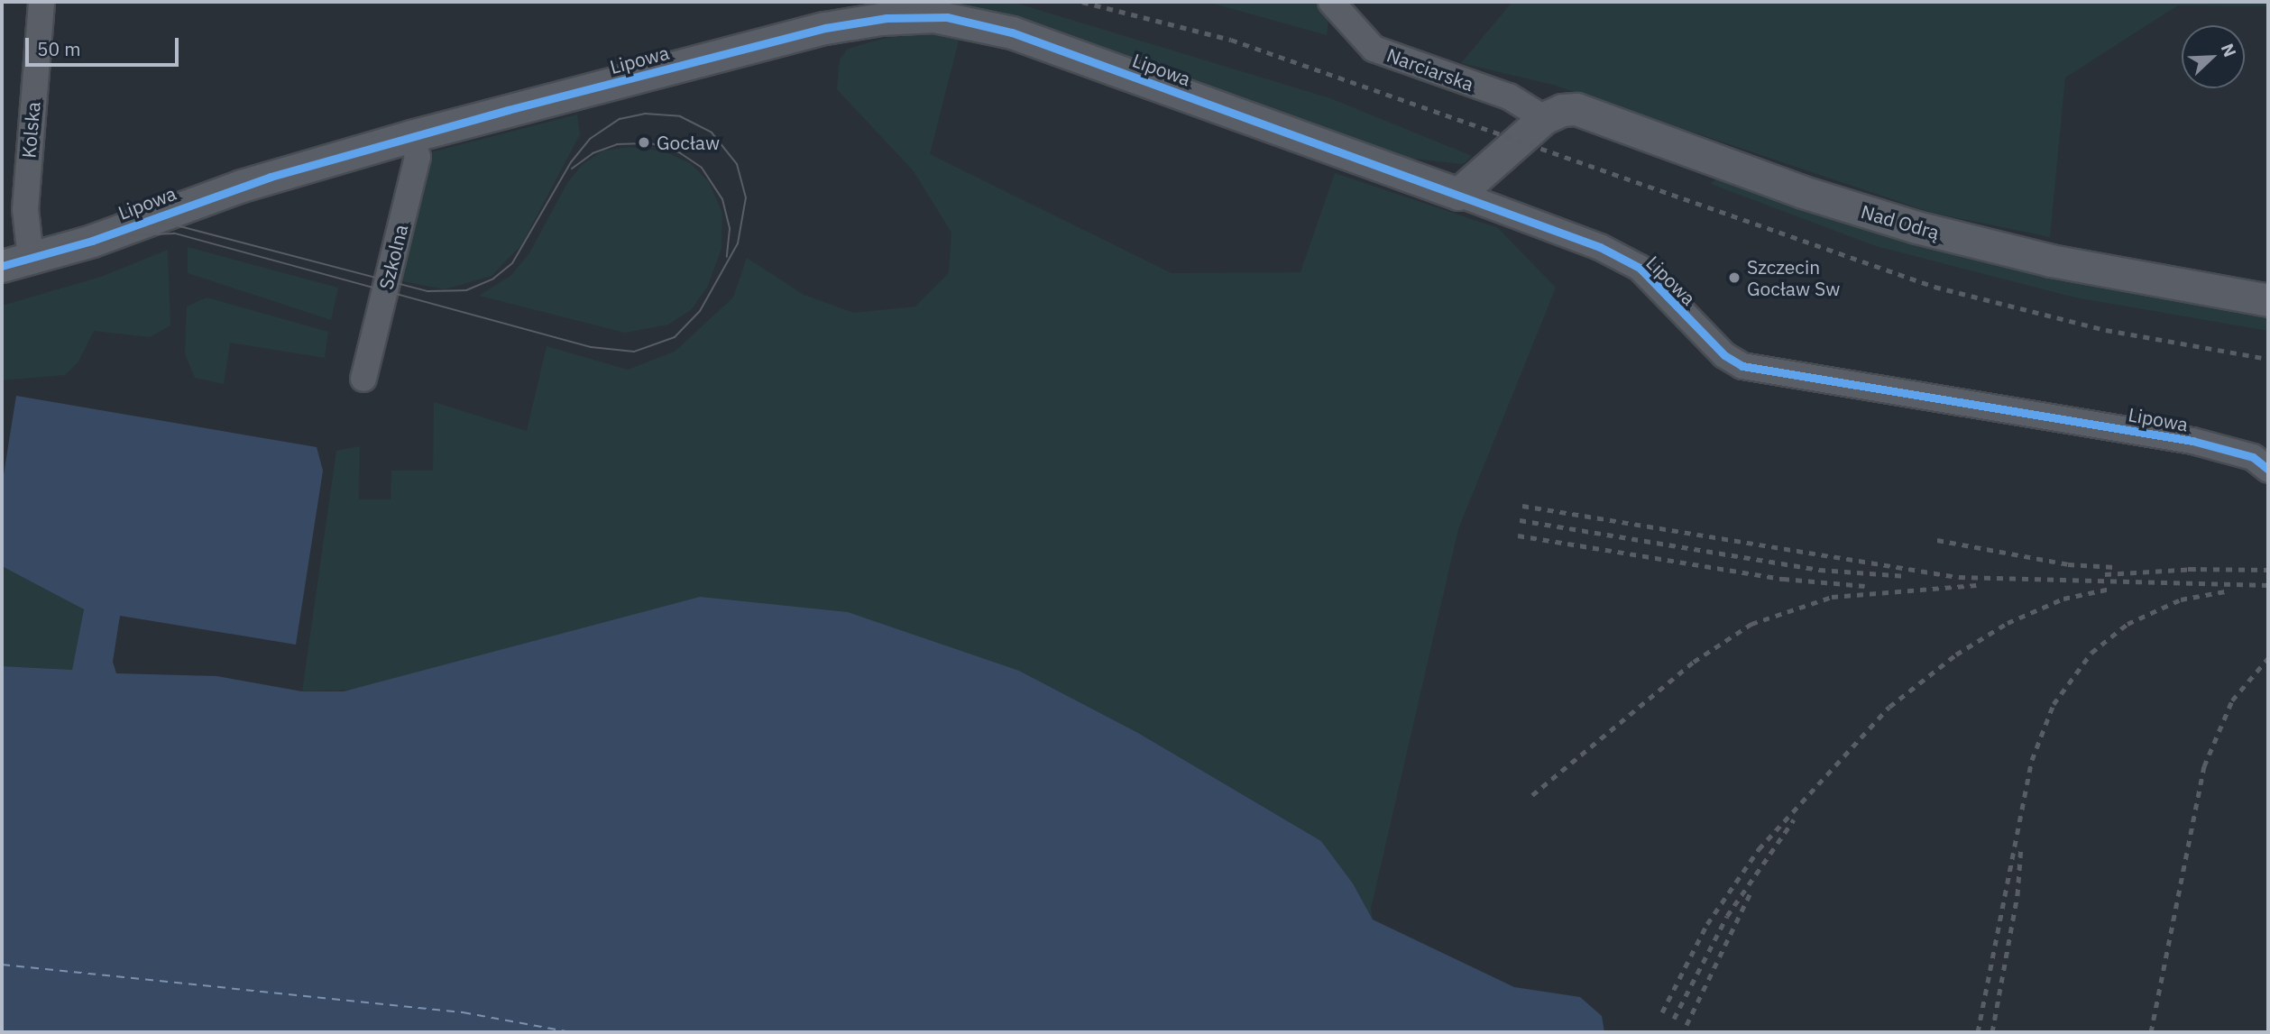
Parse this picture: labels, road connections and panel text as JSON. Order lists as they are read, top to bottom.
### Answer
{
  "streets": {
    "street": [
      "Lipowa",
      "Narciarska",
      "Kolska",
      "Nad Odrą",
      "Szkolna"
    ]
  },
  "crossings": [
    ["Lipowa", "Kolska"],
    ["Lipowa", "Szkolna"],
    ["Narciarska", "Nad Odrą"]
  ],
  "places": ["Gocław", "Szczecin Gocław Sw"],
  "scale_bar": "50 m",
  "north": "top right"
}
